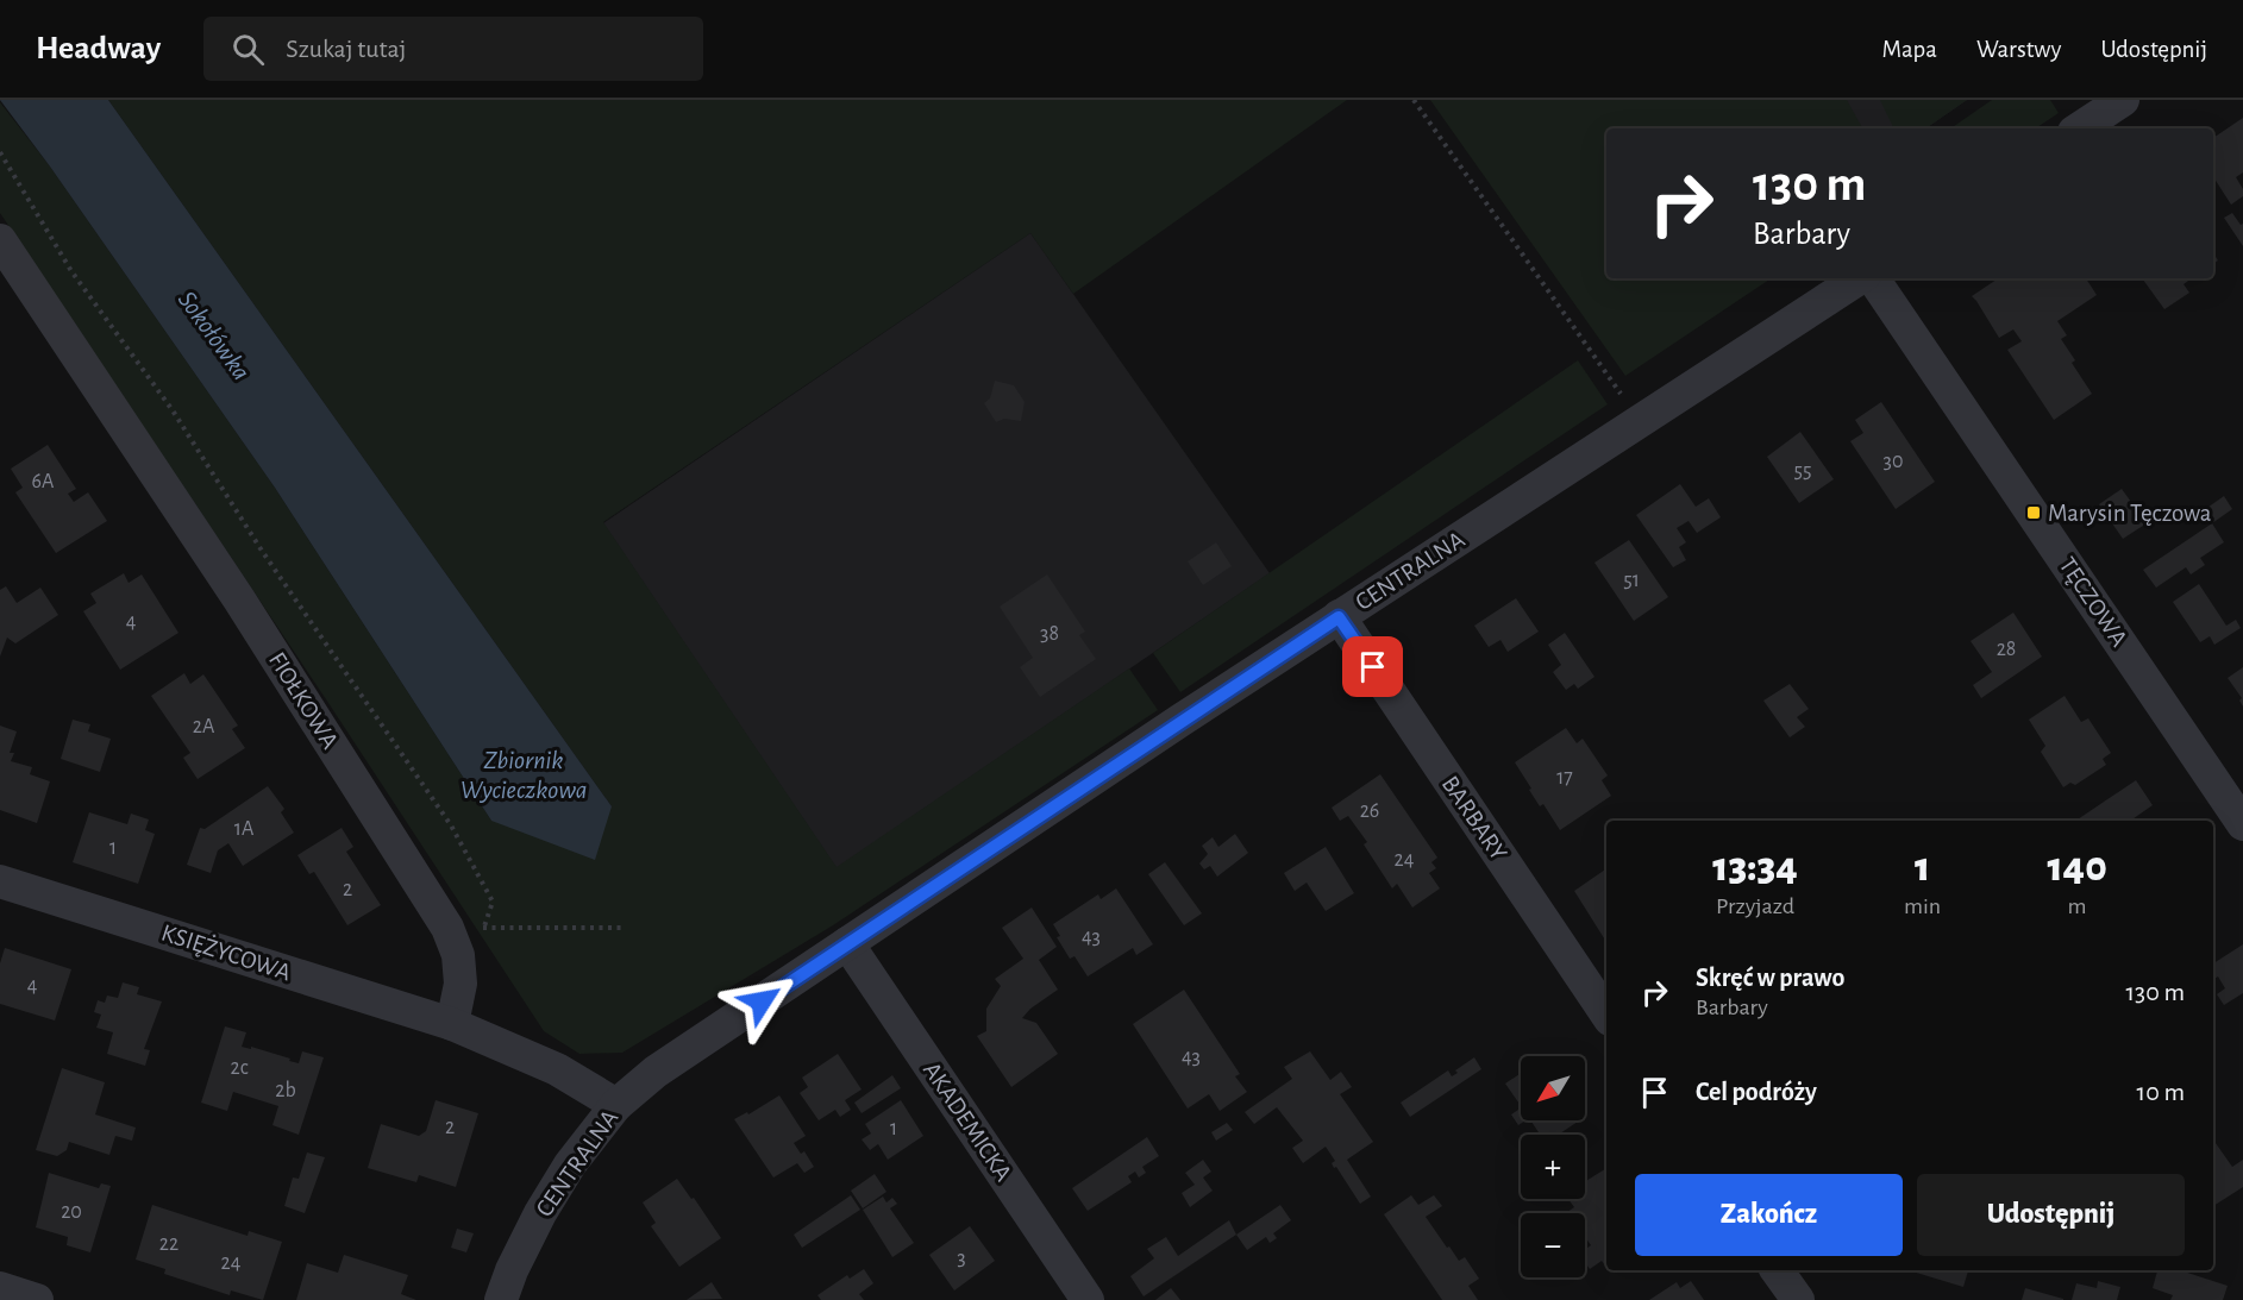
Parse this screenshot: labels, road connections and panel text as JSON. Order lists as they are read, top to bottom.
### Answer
{
  "streets": {
    "street": [
      "CENTRALNA",
      "TĘCZOWA",
      "FIOŁKOWA",
      "BARBARY",
      "KSIĘŻYCOWA",
      "AKADEMICKA"
    ]
  },
  "crossings": [
    ["CENTRALNA", "BARBARY"],
    ["CENTRALNA", "AKADEMICKA"],
    ["FIOŁKOWA", "KSIĘŻYCOWA"]
  ],
  "water": ["Sokołówka", "Zbiornik Wycieczkowa"],
  "places": {
    "transit": ["Marysin Tęczowa"]
  },
  "house_numbers": [
    "30",
    "55",
    "6A",
    "51",
    "4",
    "38",
    "28",
    "2A",
    "17",
    "26",
    "1A",
    "1",
    "24",
    "2",
    "43",
    "4",
    "43",
    "2c",
    "2b",
    "2",
    "1",
    "20",
    "22",
    "3",
    "24"
  ],
  "north": "bottom left",
  "page": {
    "header": "Headway",
    "search": "Szukaj tutaj",
    "nav": ["Mapa", "Warstwy", "Udostępnij"],
    "turn": ["130 m", "Barbary"],
    "eta": [
      "13:34",
      "Przyjazd",
      "1",
      "min",
      "140",
      "m"
    ],
    "list": [
      {
        "name": "Skręć w prawo",
        "note": "Barbary",
        "value": "130 m"
      },
      {
        "name": "Cel podróży",
        "value": "10 m"
      }
    ],
    "map_buttons": ["+", "−"],
    "buttons": ["Zakończ", "Udostępnij"]
  }
}
